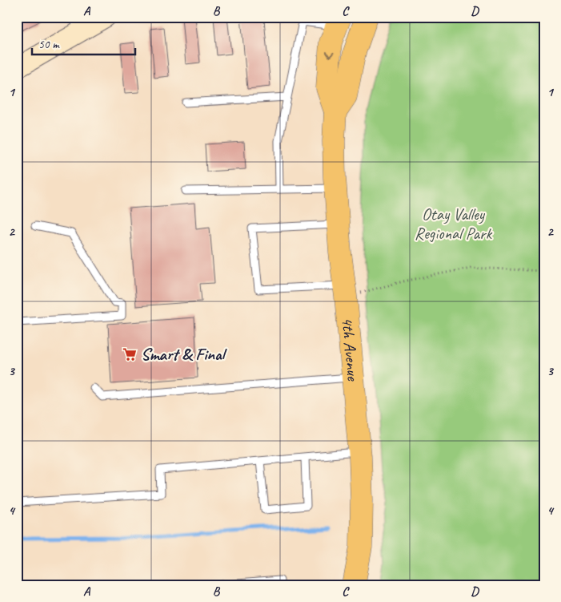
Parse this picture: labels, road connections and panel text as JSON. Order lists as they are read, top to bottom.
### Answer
{
  "streets": {
    "main road": ["4th Avenue"]
  },
  "parks": ["Otay Valley Regional Park"],
  "places": {
    "supermarket": ["Smart & Final"]
  },
  "scale_bar": "50 m",
  "grid": {
    "columns": [
      "A",
      "B",
      "C",
      "D"
    ],
    "rows": [
      "1",
      "2",
      "3",
      "4"
    ]
  }
}
